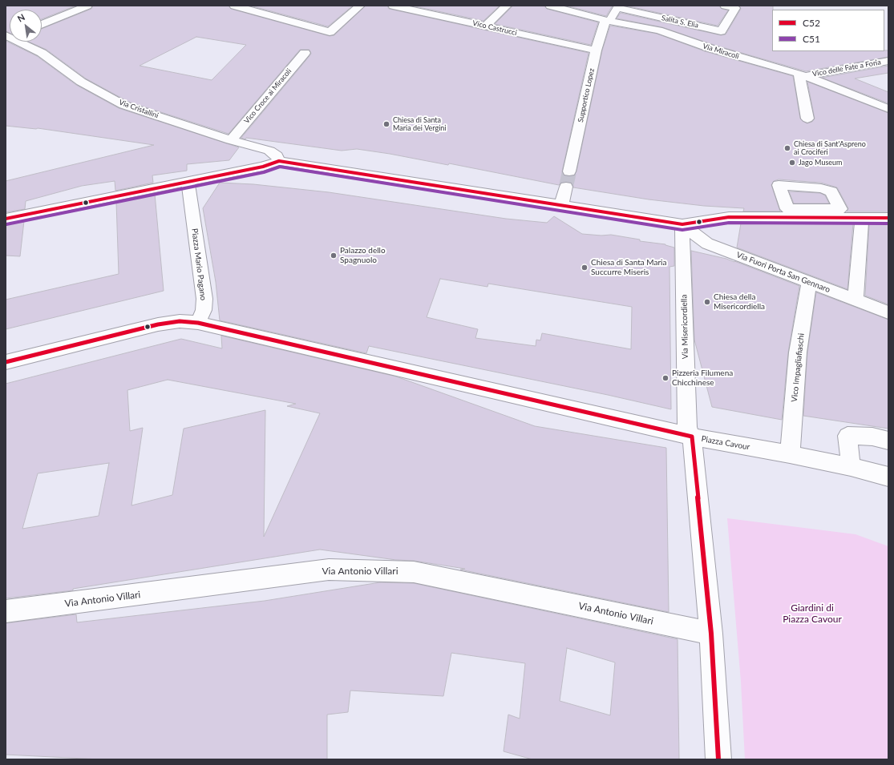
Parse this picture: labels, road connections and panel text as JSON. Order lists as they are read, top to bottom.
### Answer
{
  "streets": {
    "street": [
      "Salita S. Elia",
      "Vico Castrucci",
      "Via Miracoli",
      "Vico delle Fate a Foria",
      "Supportico Lopez",
      "Vico Croce ai Miracoli",
      "Via Cristallini",
      "Piazza Mario Pagano",
      "Via Fuori Porta San Gennaro",
      "Via Misericordiella",
      "Vico Impagliafiaschi",
      "Piazza Cavour",
      "Via Antonio Villari"
    ]
  },
  "crossings": [
    ["Salita S. Elia", "Via Miracoli"],
    ["Salita S. Elia", "Supportico Lopez"],
    ["Vico Castrucci", "Supportico Lopez"],
    ["Via Miracoli", "Vico delle Fate a Foria"],
    ["Via Miracoli", "Supportico Lopez"],
    ["Vico Croce ai Miracoli", "Via Cristallini"],
    ["Via Fuori Porta San Gennaro", "Via Misericordiella"],
    ["Via Fuori Porta San Gennaro", "Vico Impagliafiaschi"],
    ["Via Misericordiella", "Piazza Cavour"],
    ["Vico Impagliafiaschi", "Piazza Cavour"],
    ["Piazza Cavour", "Via Antonio Villari"]
  ],
  "parks": ["Giardini di Piazza Cavour"],
  "places": [
    "Chiesa di Santa Maria dei Vergini",
    "Chiesa di Sant'Aspreno ai Crociferi",
    "Jago Museum",
    "Palazzo dello Spagnuolo",
    "Chiesa di Santa Maria Succurre Miseris",
    "Chiesa della Misericordiella",
    "Pizzeria Filumena Chicchinese"
  ],
  "lines": ["transit line C52", "transit line C51"],
  "legend": ["C52", "C51"],
  "north": "top left"
}
